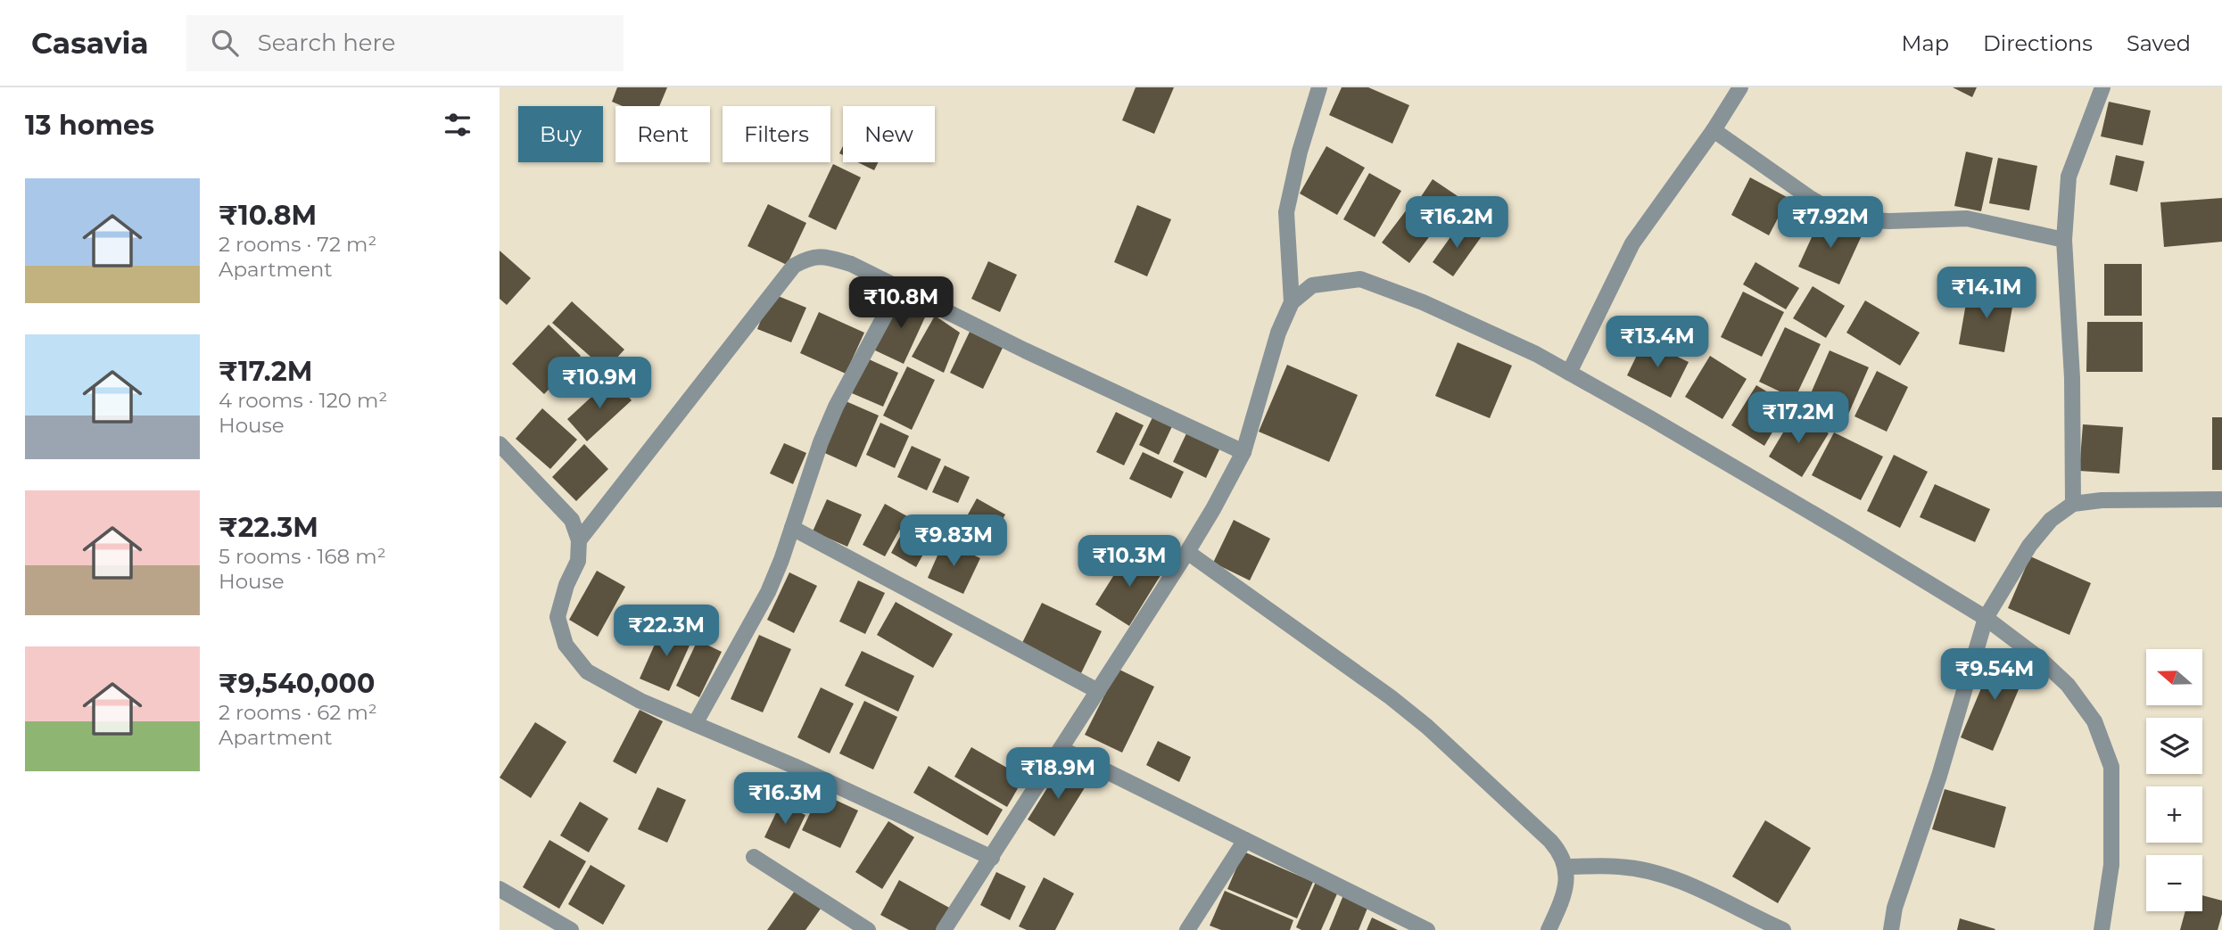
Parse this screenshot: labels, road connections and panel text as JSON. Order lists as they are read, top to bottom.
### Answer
{
  "north": "left",
  "page": {
    "header": "Casavia",
    "search": "Search here",
    "nav": ["Map", "Directions", "Saved"],
    "heading": "13 homes",
    "chip": [
      "Buy",
      "Rent",
      "Filters",
      "New"
    ],
    "list": [
      {
        "name": "₹10.8M",
        "note": "2 rooms · 72 m² · Apartment"
      },
      {
        "name": "₹17.2M",
        "note": "4 rooms · 120 m² · House"
      },
      {
        "name": "₹22.3M",
        "note": "5 rooms · 168 m² · House"
      },
      {
        "name": "₹9,540,000",
        "note": "2 rooms · 62 m² · Apartment"
      }
    ],
    "price": [
      "₹16.2M",
      "₹7.92M",
      "₹14.1M",
      "₹10.8M",
      "₹13.4M",
      "₹10.9M",
      "₹17.2M",
      "₹9.83M",
      "₹10.3M",
      "₹22.3M",
      "₹9.54M",
      "₹18.9M",
      "₹16.3M"
    ],
    "map_buttons": ["+", "−"]
  }
}
